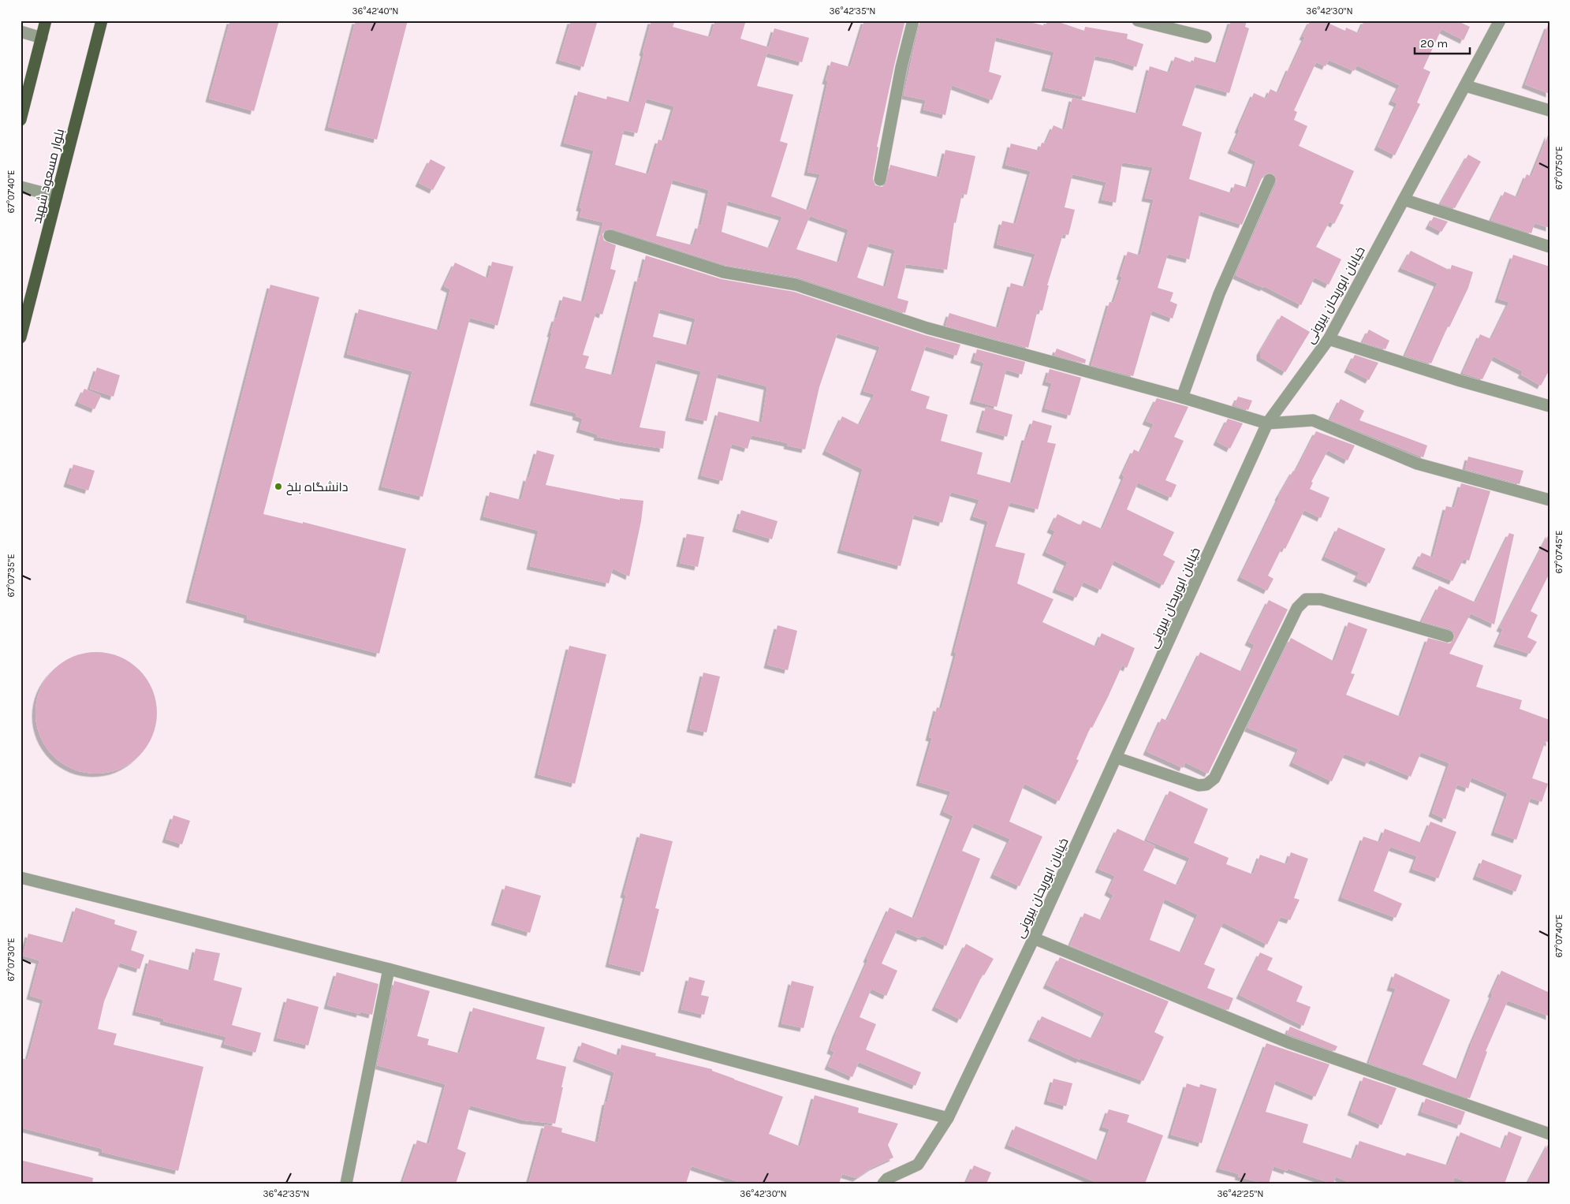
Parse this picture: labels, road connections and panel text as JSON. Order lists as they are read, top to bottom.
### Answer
{
  "streets": {
    "main road": ["بلوار مسعود شهید"],
    "street": ["خیابان ابوریحان بیرونی"]
  },
  "places": ["دانشگاه بلخ"],
  "scale_bar": "20 m",
  "coordinates": [
    "36°42'40\"N",
    "36°42'35\"N",
    "36°42'30\"N",
    "67°07'50\"E",
    "67°07'40\"E",
    "67°07'45\"E",
    "67°07'35\"E",
    "67°07'30\"E",
    "36°42'25\"N"
  ]
}
